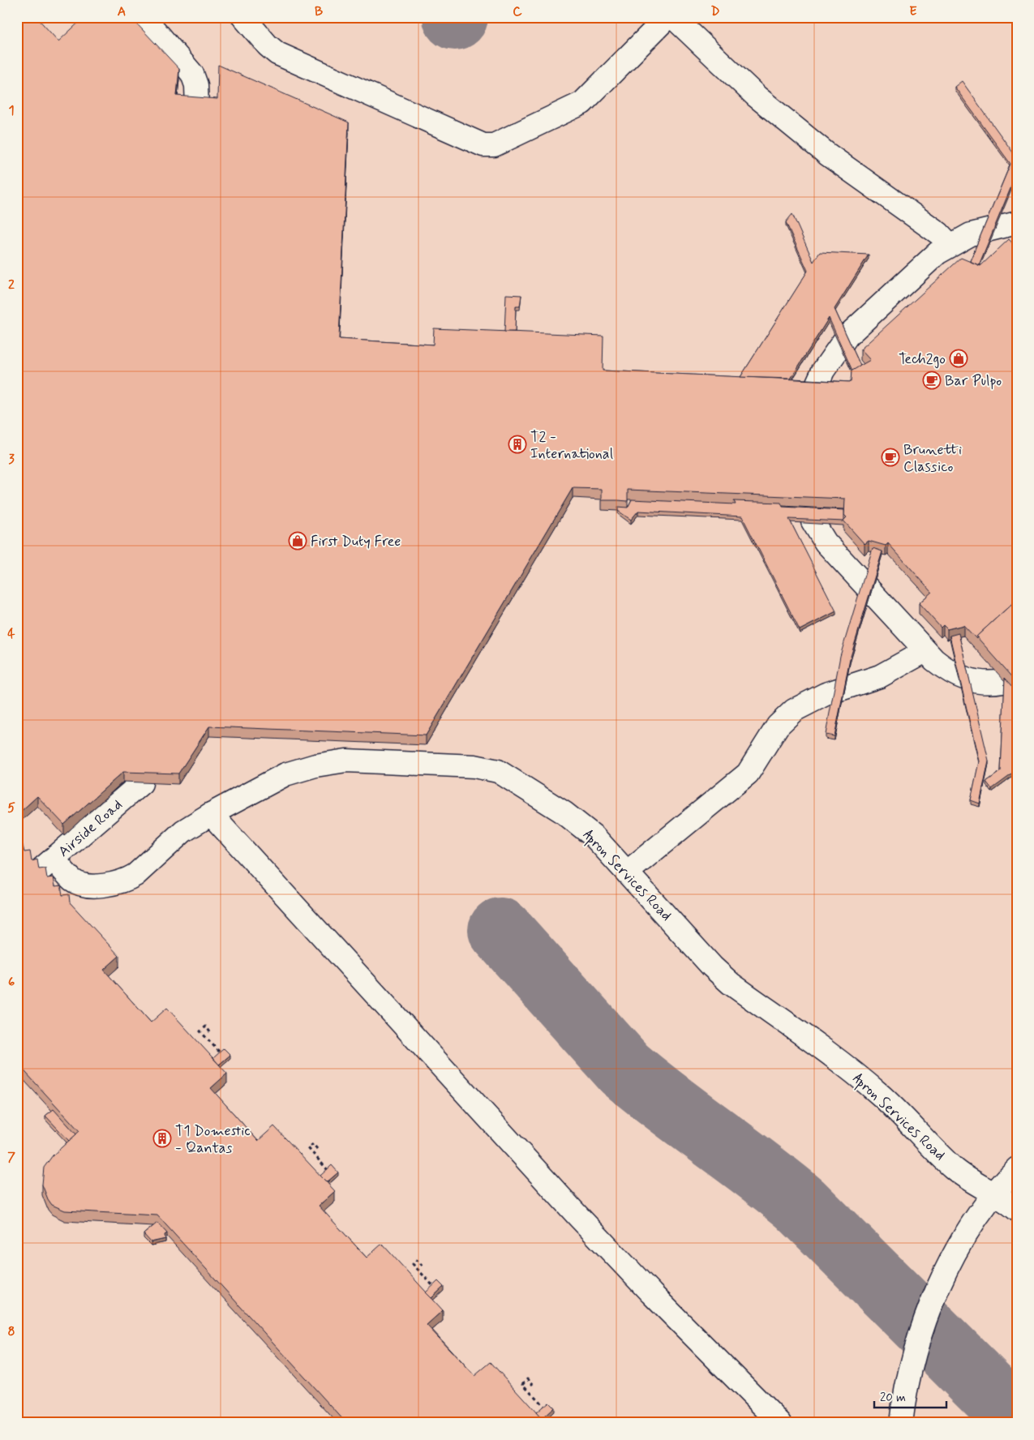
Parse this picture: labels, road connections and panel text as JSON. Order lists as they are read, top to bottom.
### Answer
{
  "streets": {
    "lane": ["Airside Road", "Apron Services Road"]
  },
  "crossings": [
    ["Airside Road", "Apron Services Road"]
  ],
  "places": {
    "shop": ["Tech2go", "First Duty Free"],
    "cafe": ["Bar Pulpo", "Brunetti Classico"],
    "building": ["T2 - International", "T1 Domestic - Qantas"]
  },
  "scale_bar": "20 m",
  "grid": {
    "columns": [
      "A",
      "B",
      "C",
      "D",
      "E"
    ],
    "rows": [
      "1",
      "2",
      "3",
      "4",
      "5",
      "6",
      "7",
      "8"
    ]
  }
}
